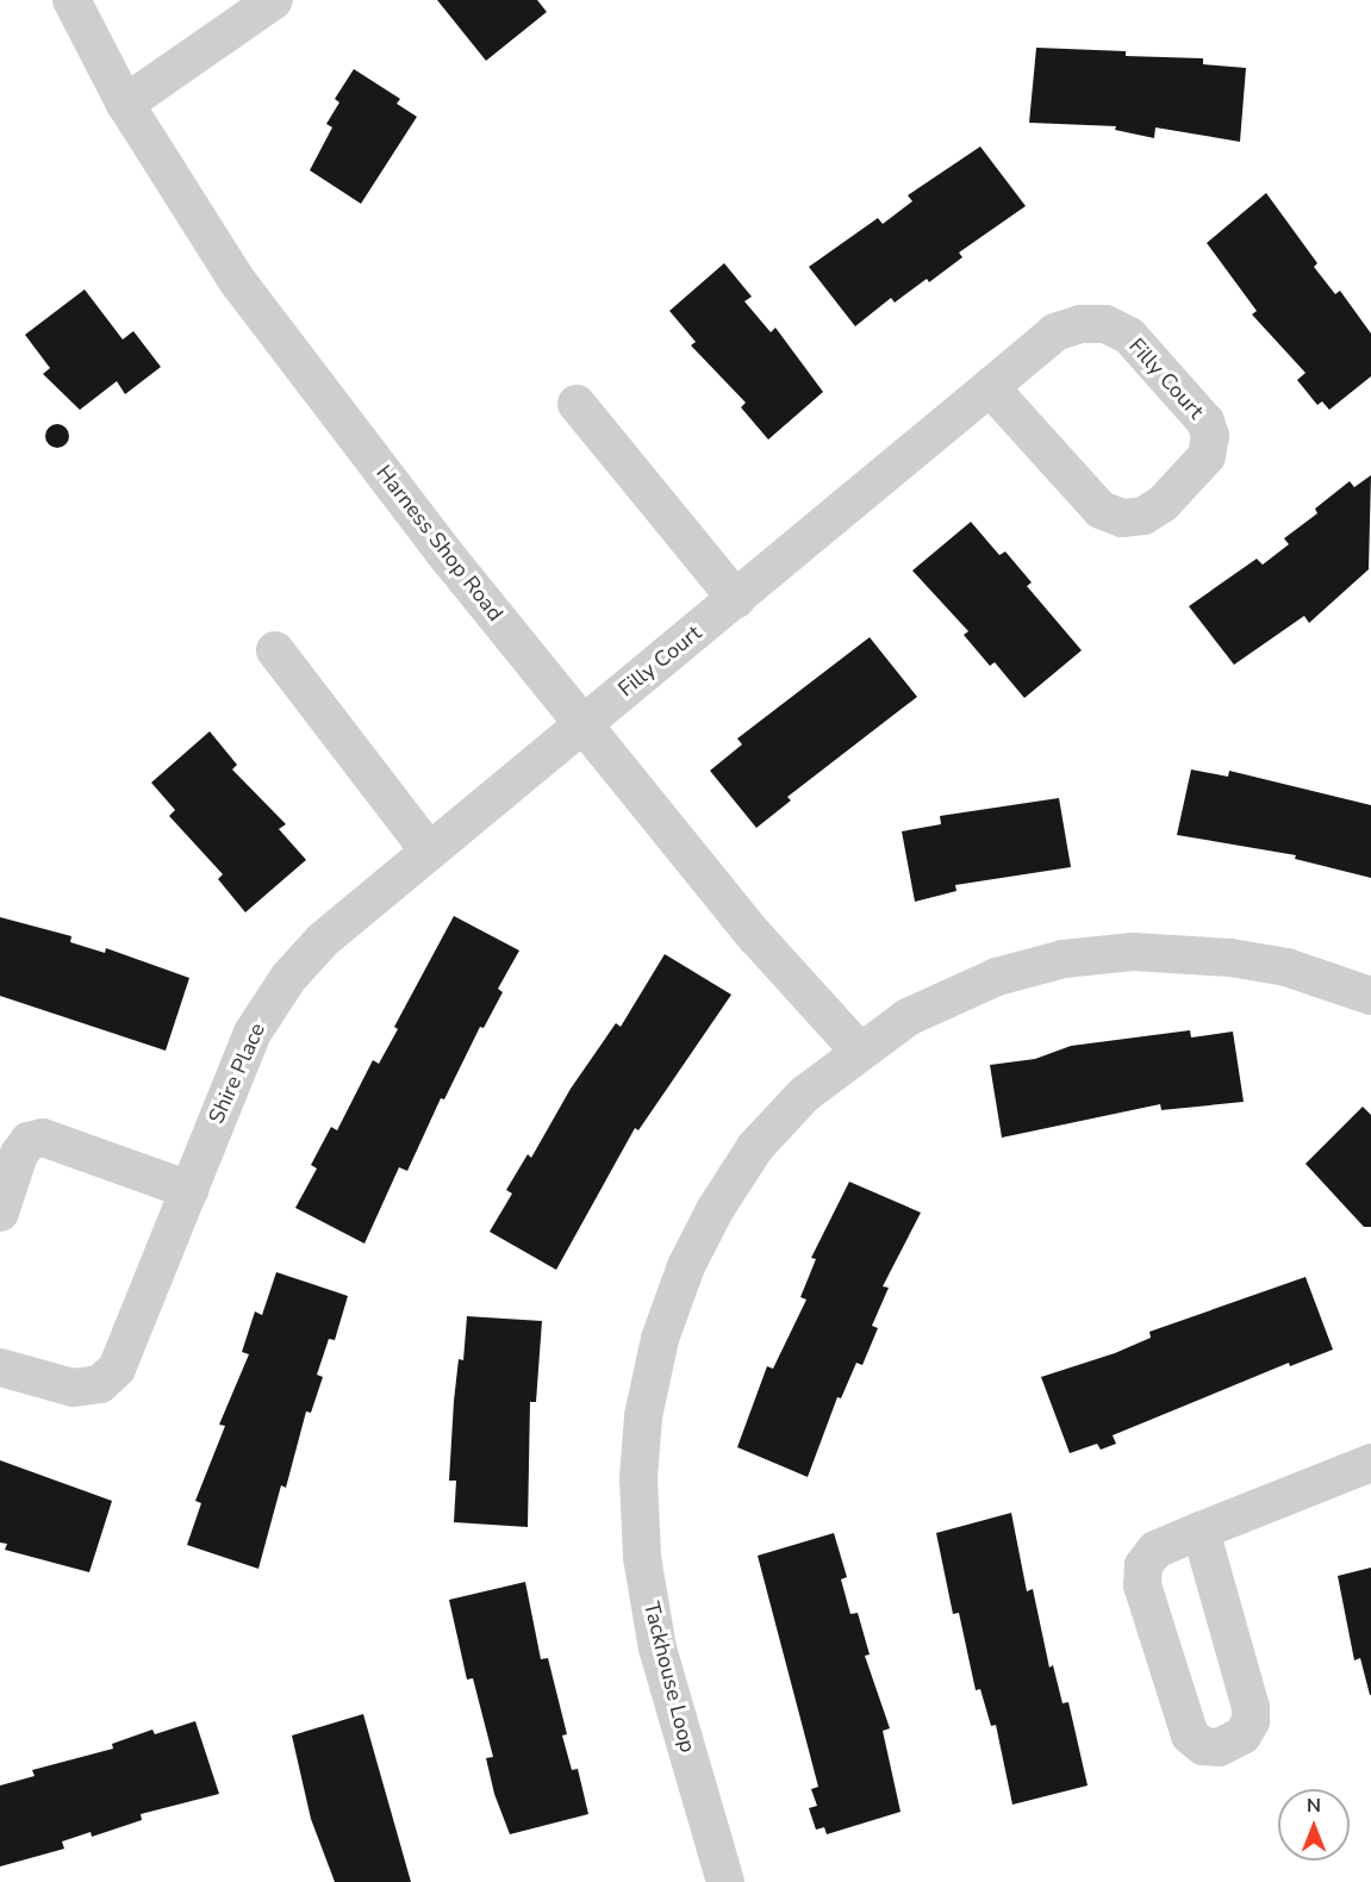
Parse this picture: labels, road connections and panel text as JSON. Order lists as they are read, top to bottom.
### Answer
{
  "streets": {
    "street": [
      "Filly Court",
      "Harness Shop Road",
      "Shire Place",
      "Tackhouse Loop"
    ]
  },
  "crossings": [
    ["Filly Court", "Harness Shop Road"],
    ["Filly Court", "Shire Place"],
    ["Harness Shop Road", "Shire Place"],
    ["Harness Shop Road", "Tackhouse Loop"]
  ],
  "north": "top"
}
